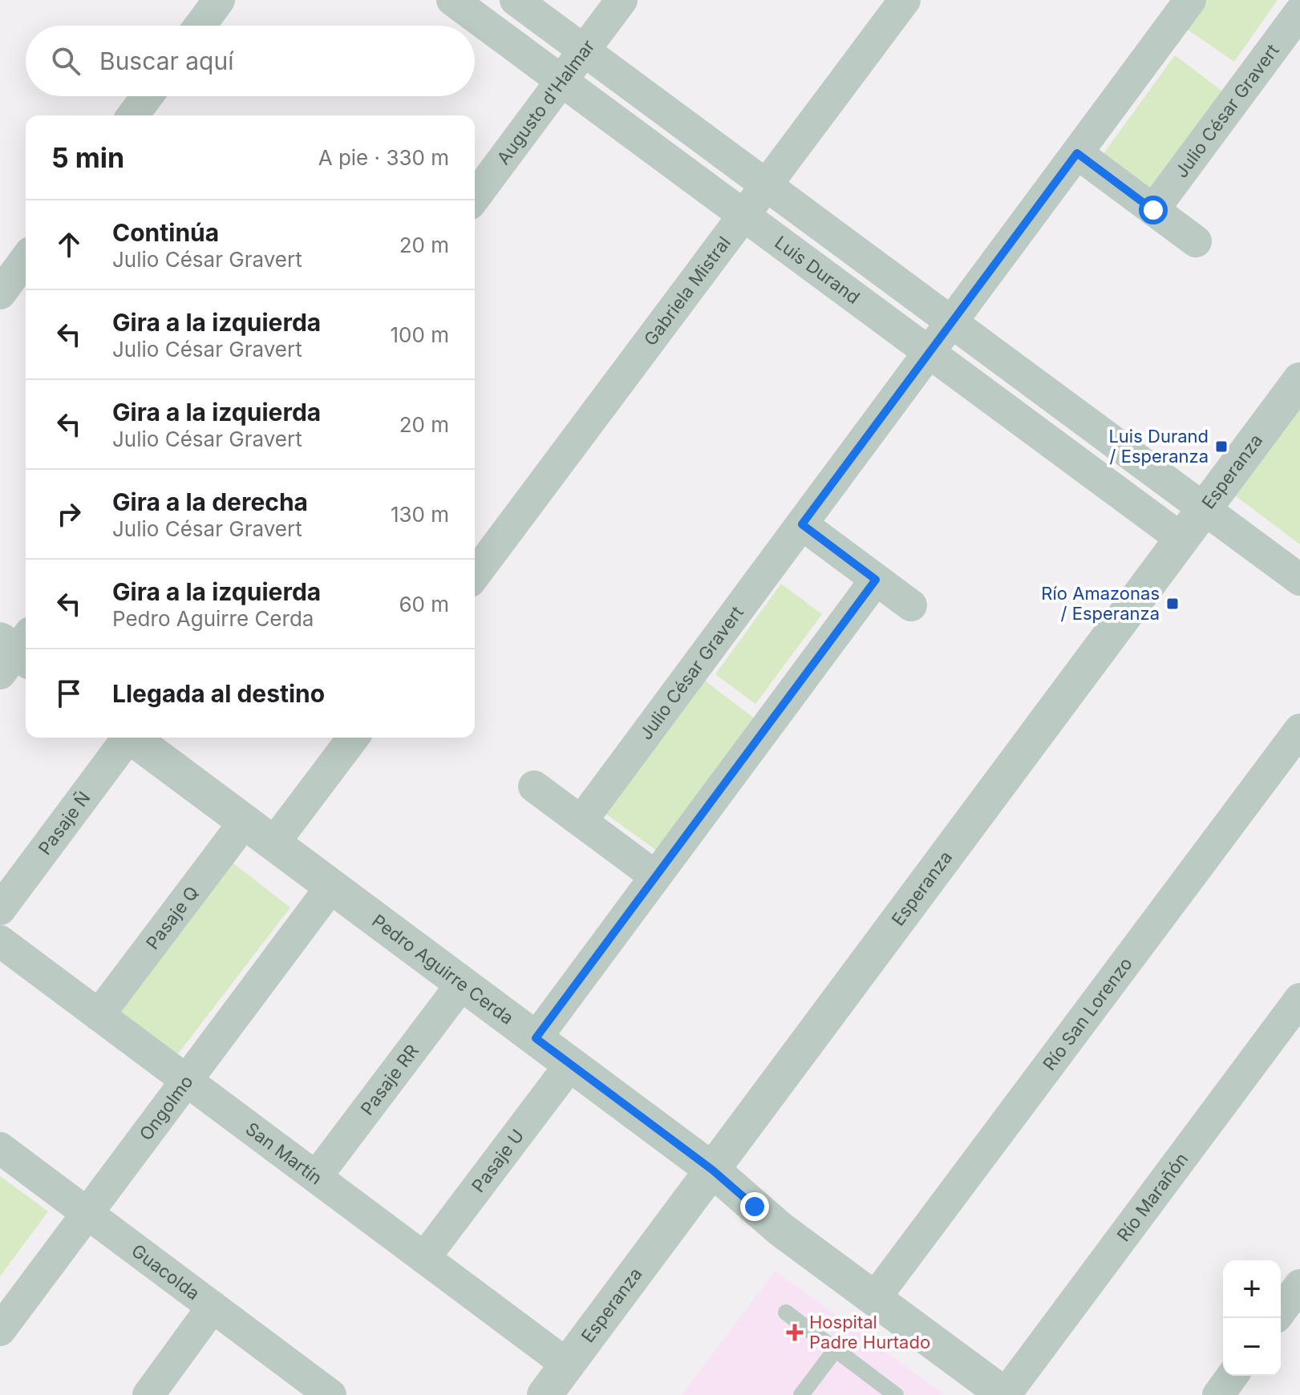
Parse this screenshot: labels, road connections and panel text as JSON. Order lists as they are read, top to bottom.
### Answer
{
  "streets": {
    "street": [
      "Augusto d'Halmar",
      "Julio César Gravert",
      "Luis Durand",
      "Gabriela Mistral",
      "Esperanza",
      "Pasaje Ñ",
      "Pasaje Q",
      "Pedro Aguirre Cerda",
      "Río San Lorenzo",
      "Pasaje RR",
      "Ongolmo",
      "San Martín",
      "Pasaje U",
      "Río Marañón",
      "Guacolda"
    ]
  },
  "crossings": [
    ["Augusto d'Halmar", "Luis Durand"],
    ["Julio César Gravert", "Luis Durand"],
    ["Luis Durand", "Gabriela Mistral"],
    ["Luis Durand", "Esperanza"],
    ["Esperanza", "Pedro Aguirre Cerda"],
    ["Esperanza", "San Martín"],
    ["Pasaje Q", "Pedro Aguirre Cerda"],
    ["Pasaje Q", "San Martín"],
    ["Pedro Aguirre Cerda", "Río San Lorenzo"],
    ["Pedro Aguirre Cerda", "Pasaje RR"],
    ["Pedro Aguirre Cerda", "Ongolmo"],
    ["Pedro Aguirre Cerda", "Pasaje U"],
    ["Pedro Aguirre Cerda", "Río Marañón"],
    ["Pasaje RR", "San Martín"],
    ["Ongolmo", "San Martín"],
    ["Ongolmo", "Guacolda"],
    ["San Martín", "Pasaje U"]
  ],
  "places": {
    "transit": ["Luis Durand / Esperanza", "Río Amazonas / Esperanza"],
    "health": ["Hospital Padre Hurtado"]
  },
  "page": {
    "search": "Buscar aquí",
    "heading": ["5 min", "A pie · 330 m"],
    "list": [
      ["Continúa", "Julio César Gravert", "20 m"],
      ["Gira a la izquierda", "Julio César Gravert", "100 m"],
      ["Gira a la izquierda", "Julio César Gravert", "20 m"],
      ["Gira a la derecha", "Julio César Gravert", "130 m"],
      ["Gira a la izquierda", "Pedro Aguirre Cerda", "60 m"],
      "Llegada al destino"
    ],
    "map_buttons": ["+", "−"]
  }
}
